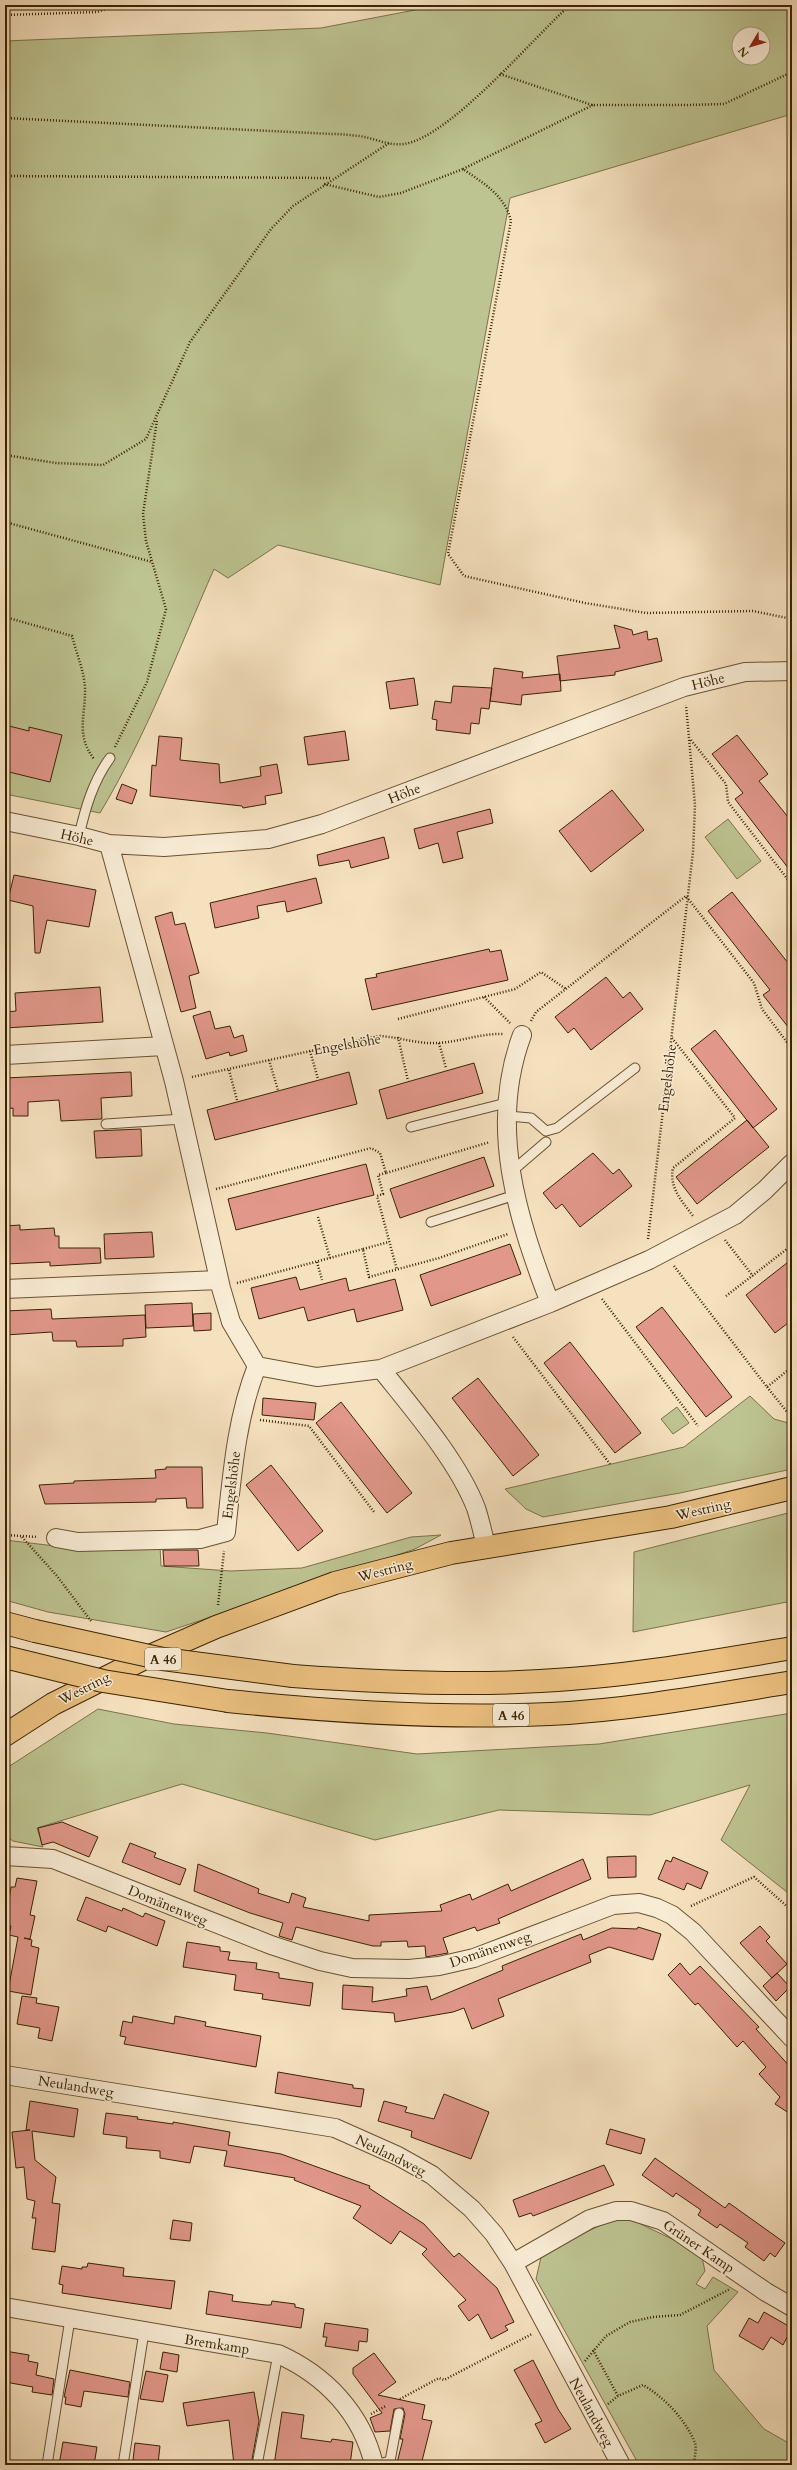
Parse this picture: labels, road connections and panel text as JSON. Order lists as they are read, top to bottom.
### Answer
{
  "streets": {
    "main road": ["Westring", "A 46"],
    "street": [
      "Höhe",
      "Engelshöhe",
      "Domänenweg",
      "Neulandweg",
      "Grüner Kamp",
      "Bremkamp"
    ]
  },
  "crossings": [
    ["Höhe", "Engelshöhe"],
    ["Neulandweg", "Grüner Kamp"]
  ],
  "north": "bottom left"
}
